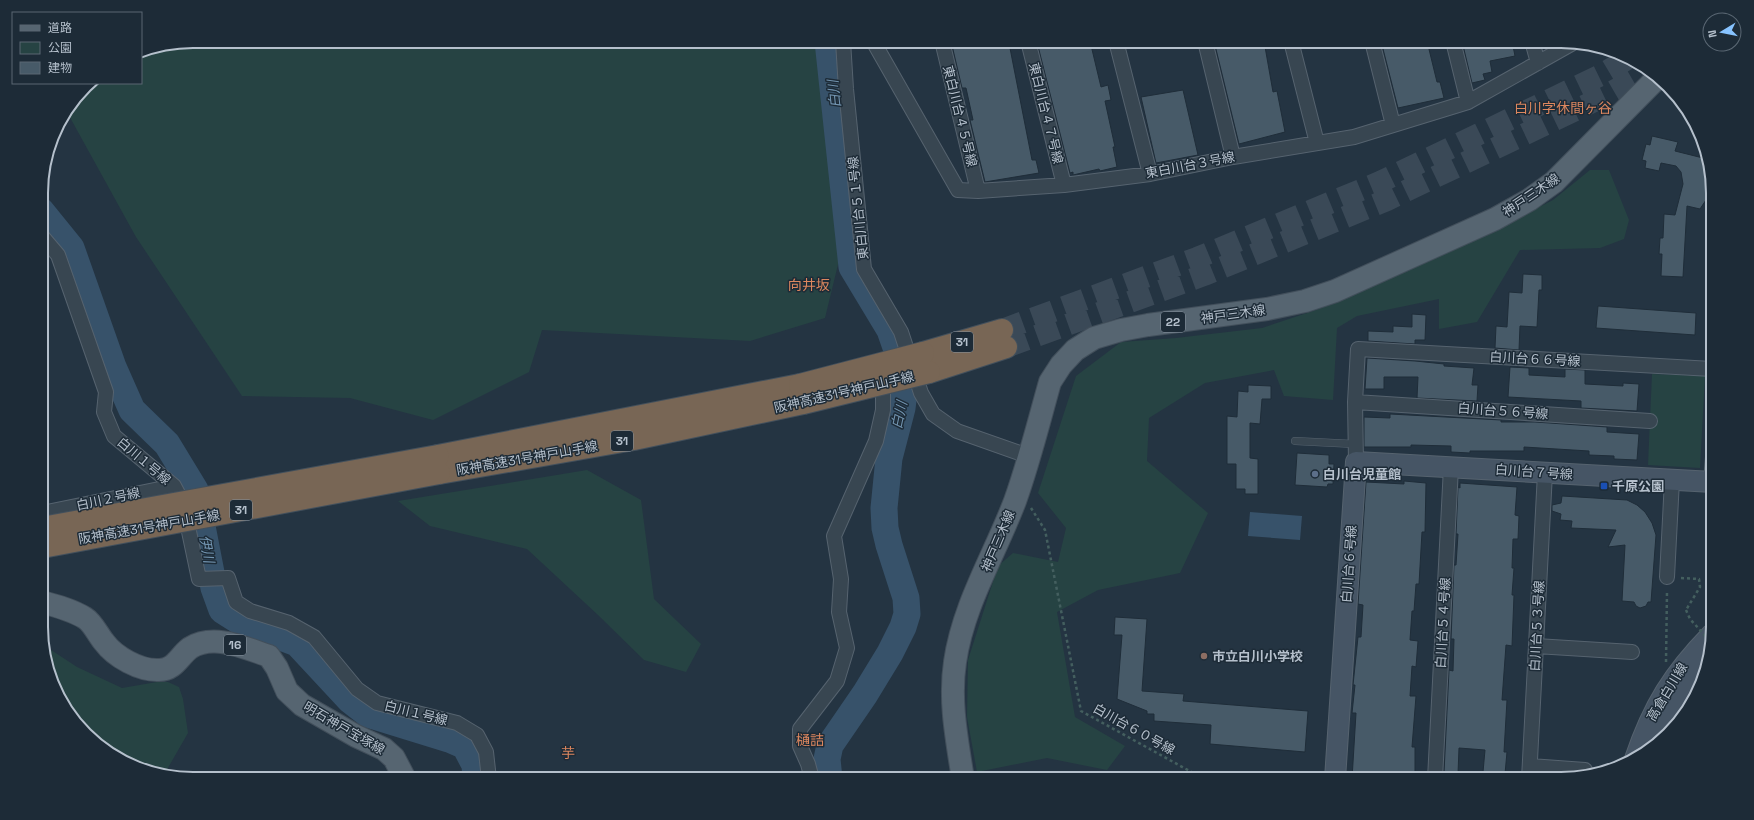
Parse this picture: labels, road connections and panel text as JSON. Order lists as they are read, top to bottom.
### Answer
{
  "streets": {
    "highway": ["31", "阪神高速31号神戸山手線"],
    "main road": [
      "神戸三木線",
      "22",
      "16",
      "明石神戸宝塚線"
    ],
    "street": [
      "東白川台４７号線",
      "東白川台４５号線",
      "東白川台３号線",
      "東白川台５１号線",
      "白川台６６号線",
      "白川台５６号線",
      "白川１号線",
      "白川台７号線",
      "白川２号線",
      "白川台６号線",
      "白川台５４号線",
      "白川台５３号線",
      "高倉白川線"
    ],
    "path": ["白川台６０号線"]
  },
  "crossings": [
    ["東白川台４７号線", "東白川台３号線"],
    ["東白川台４５号線", "東白川台３号線"],
    ["神戸三木線", "東白川台５１号線"],
    ["東白川台５１号線", "阪神高速31号神戸山手線"],
    ["白川台６６号線", "白川台６号線"],
    ["白川台５６号線", "白川台６号線"],
    ["白川１号線", "白川２号線"],
    ["白川台７号線", "白川台６号線"],
    ["白川台７号線", "白川台５４号線"],
    ["白川台７号線", "白川台５３号線"]
  ],
  "districts": [
    "白川字休間ヶ谷",
    "向井坂",
    "樋詰",
    "芋"
  ],
  "water": ["白川", "伊川"],
  "places": {
    "other": ["白川台児童館", "市立白川小学校"],
    "transit": ["千原公園"]
  },
  "legend": ["道路", "公園", "建物"],
  "north": "left"
}
